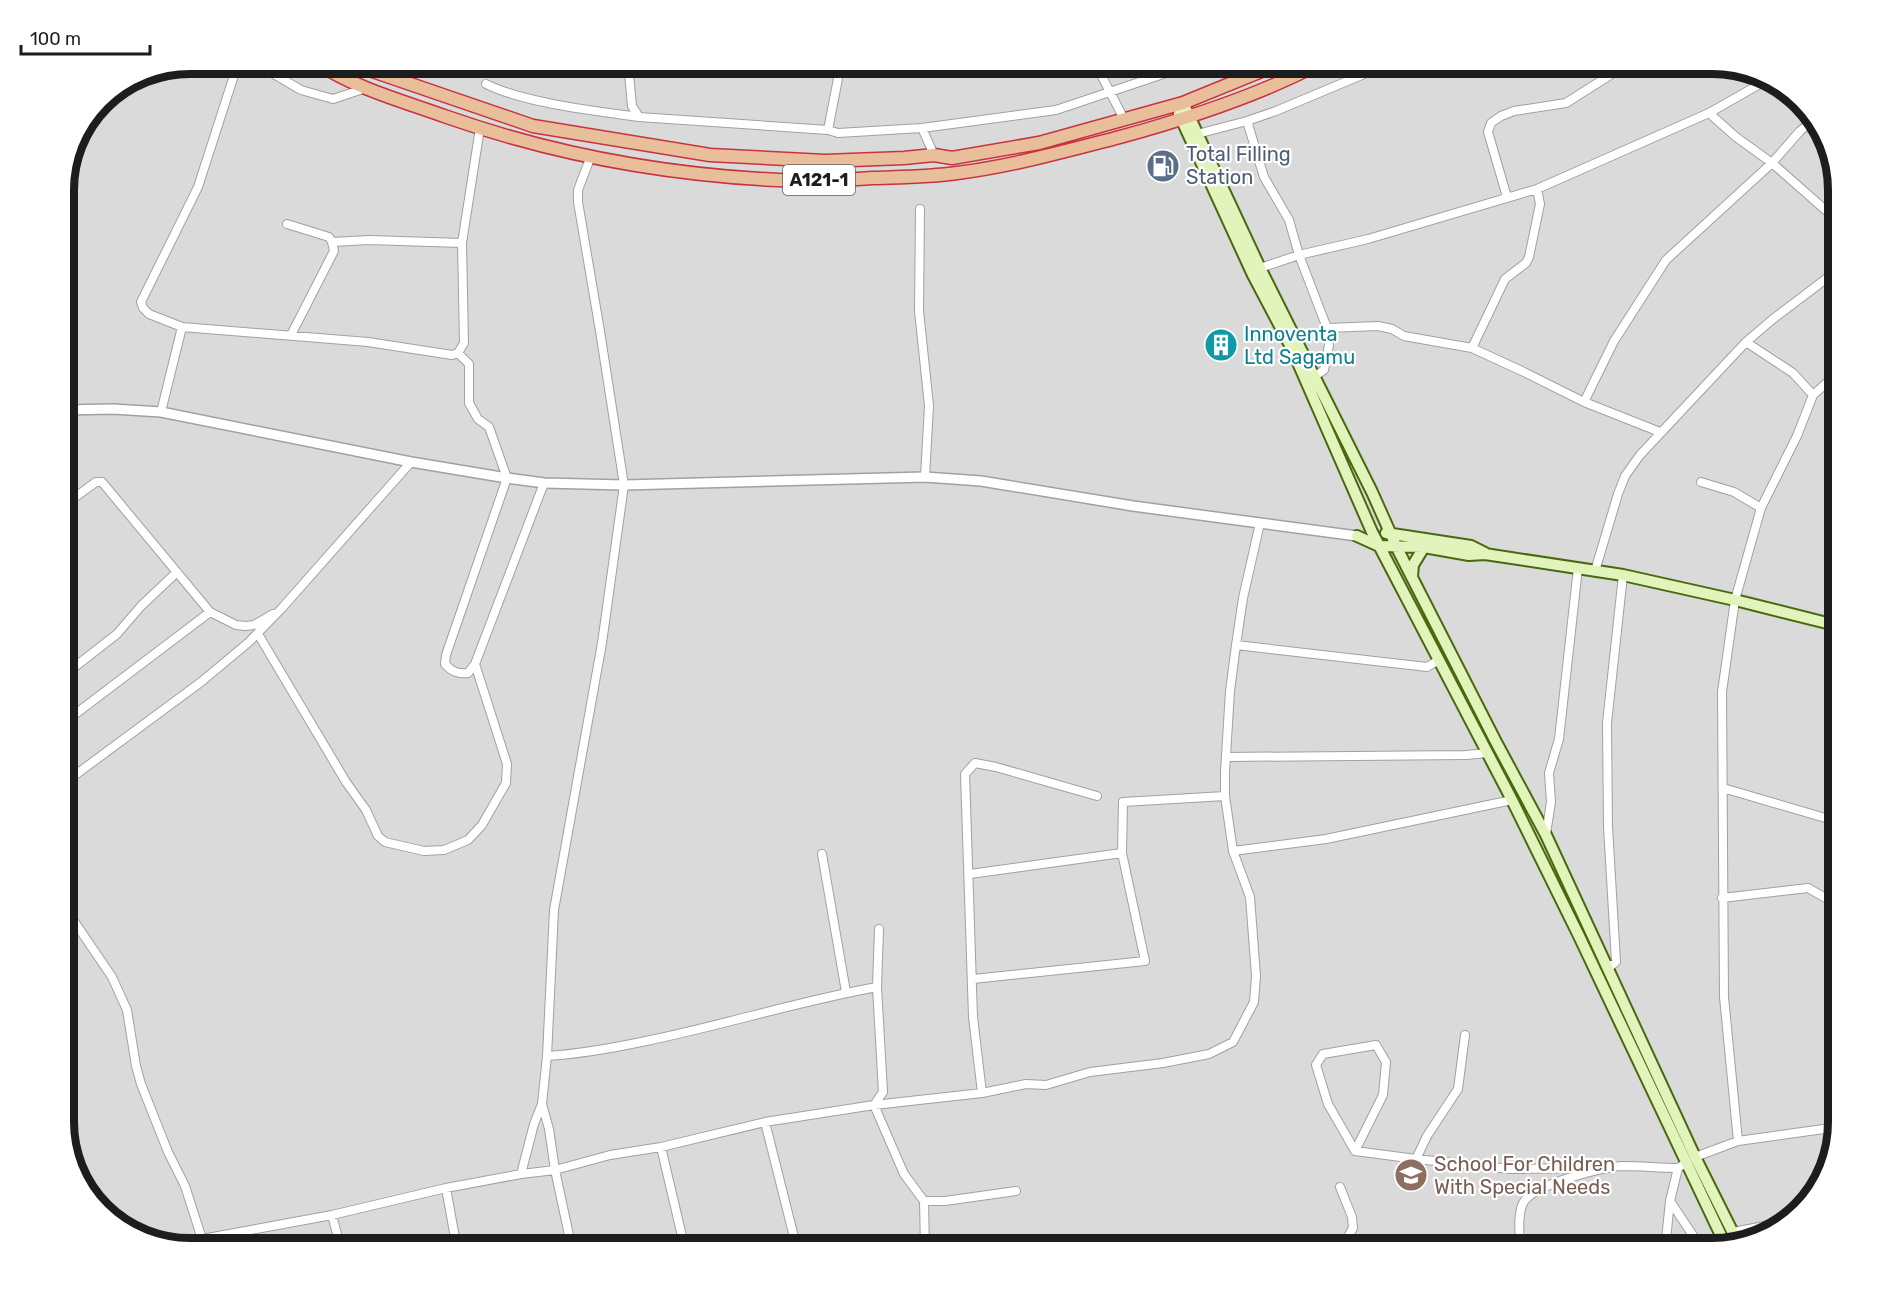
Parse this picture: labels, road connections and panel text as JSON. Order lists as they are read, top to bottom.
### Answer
{
  "streets": {
    "highway": ["A121-1"]
  },
  "places": {
    "fuel station": ["Total Filling Station"],
    "building": ["Innoventa Ltd Sagamu"],
    "school or university": ["School For Children With Special Needs"]
  },
  "scale_bar": "100 m"
}
